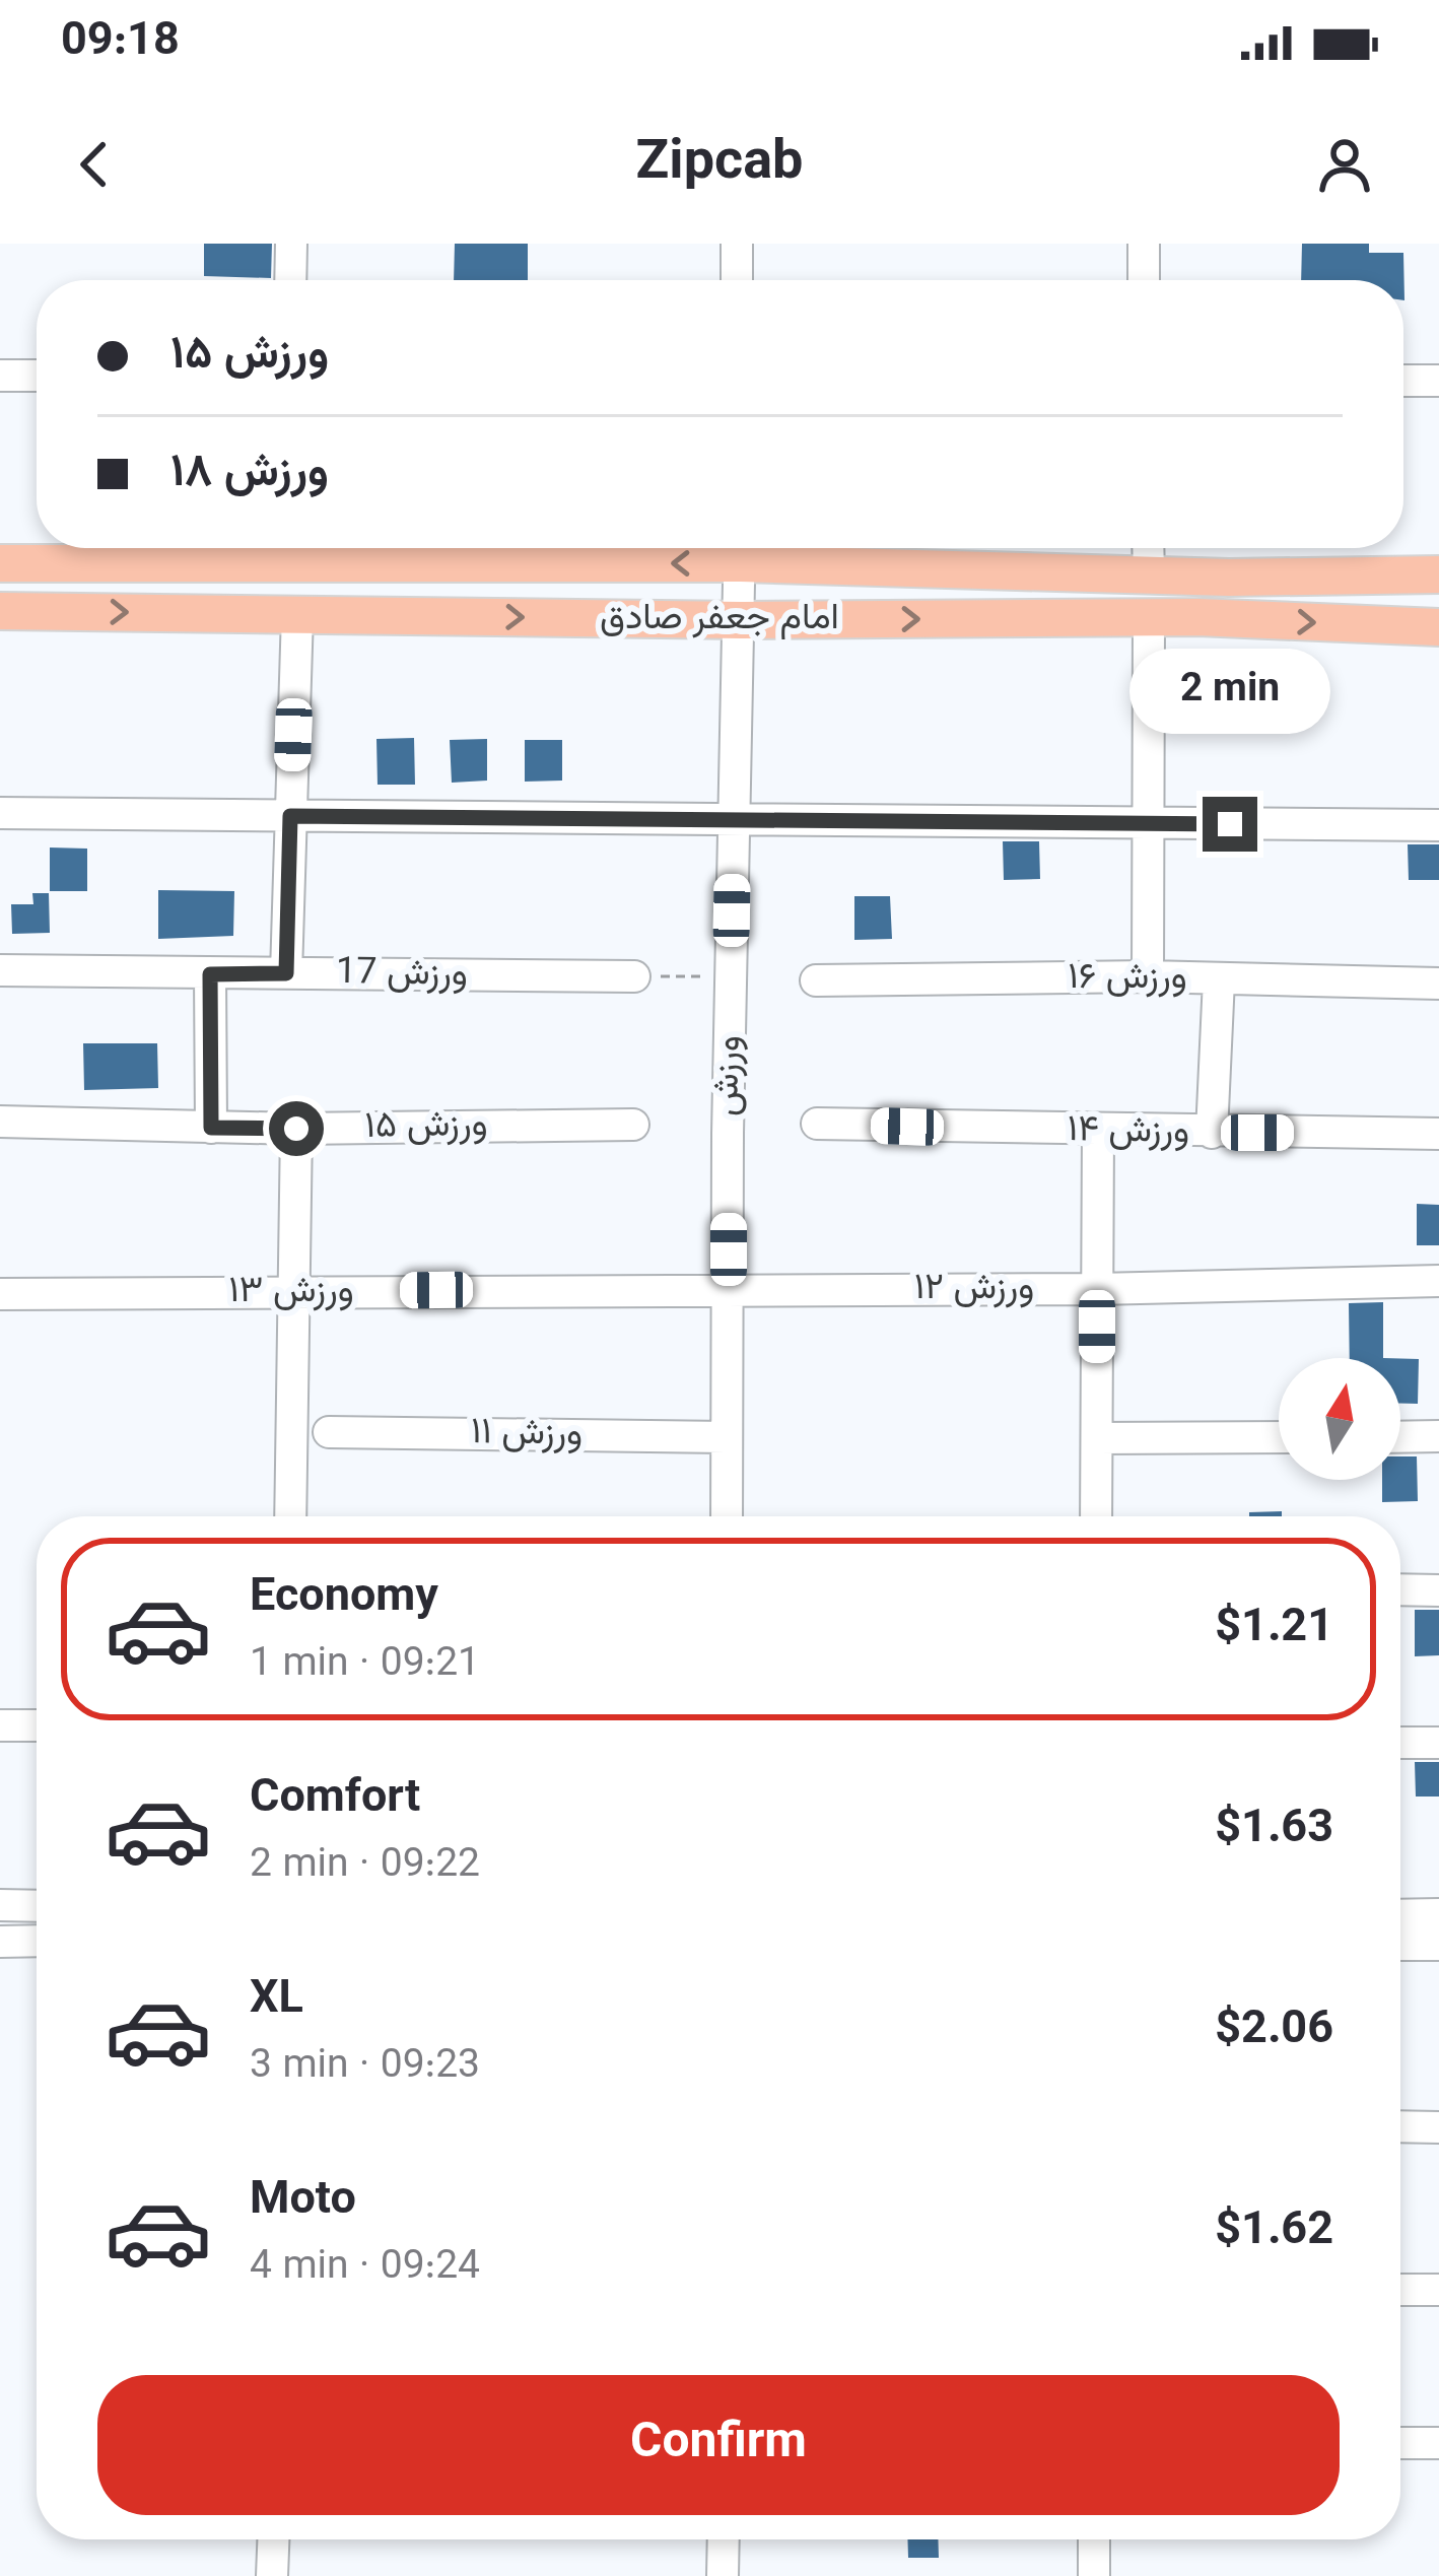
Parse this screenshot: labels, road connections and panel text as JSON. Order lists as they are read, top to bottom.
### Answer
{
  "streets": {
    "main road": ["امام جعفر صادق"],
    "street": [
      "ورزش 17",
      "ورزش ۱۶",
      "ورزش",
      "ورزش ۱۵",
      "ورزش ۱۴",
      "ورزش ۱۲",
      "ورزش ۱۳",
      "ورزش ۱۱"
    ]
  },
  "crossings": [
    ["امام جعفر صادق", "ورزش"],
    ["ورزش", "ورزش ۱۲"],
    ["ورزش", "ورزش ۱۳"],
    ["ورزش", "ورزش ۱۱"],
    ["ورزش ۱۲", "ورزش ۱۳"]
  ],
  "north": "top",
  "page": {
    "status": "09:18",
    "header": "Zipcab",
    "banner": ["ورزش ۱۵", "ورزش ۱۸"],
    "bubble": "2 min",
    "list": [
      {
        "name": "Economy",
        "note": "1 min · 09:21",
        "value": "$1.21"
      },
      {
        "name": "Comfort",
        "note": "2 min · 09:22",
        "value": "$1.63"
      },
      {
        "name": "XL",
        "note": "3 min · 09:23",
        "value": "$2.06"
      },
      {
        "name": "Moto",
        "note": "4 min · 09:24",
        "value": "$1.62"
      }
    ],
    "buttons": "Confirm"
  }
}
